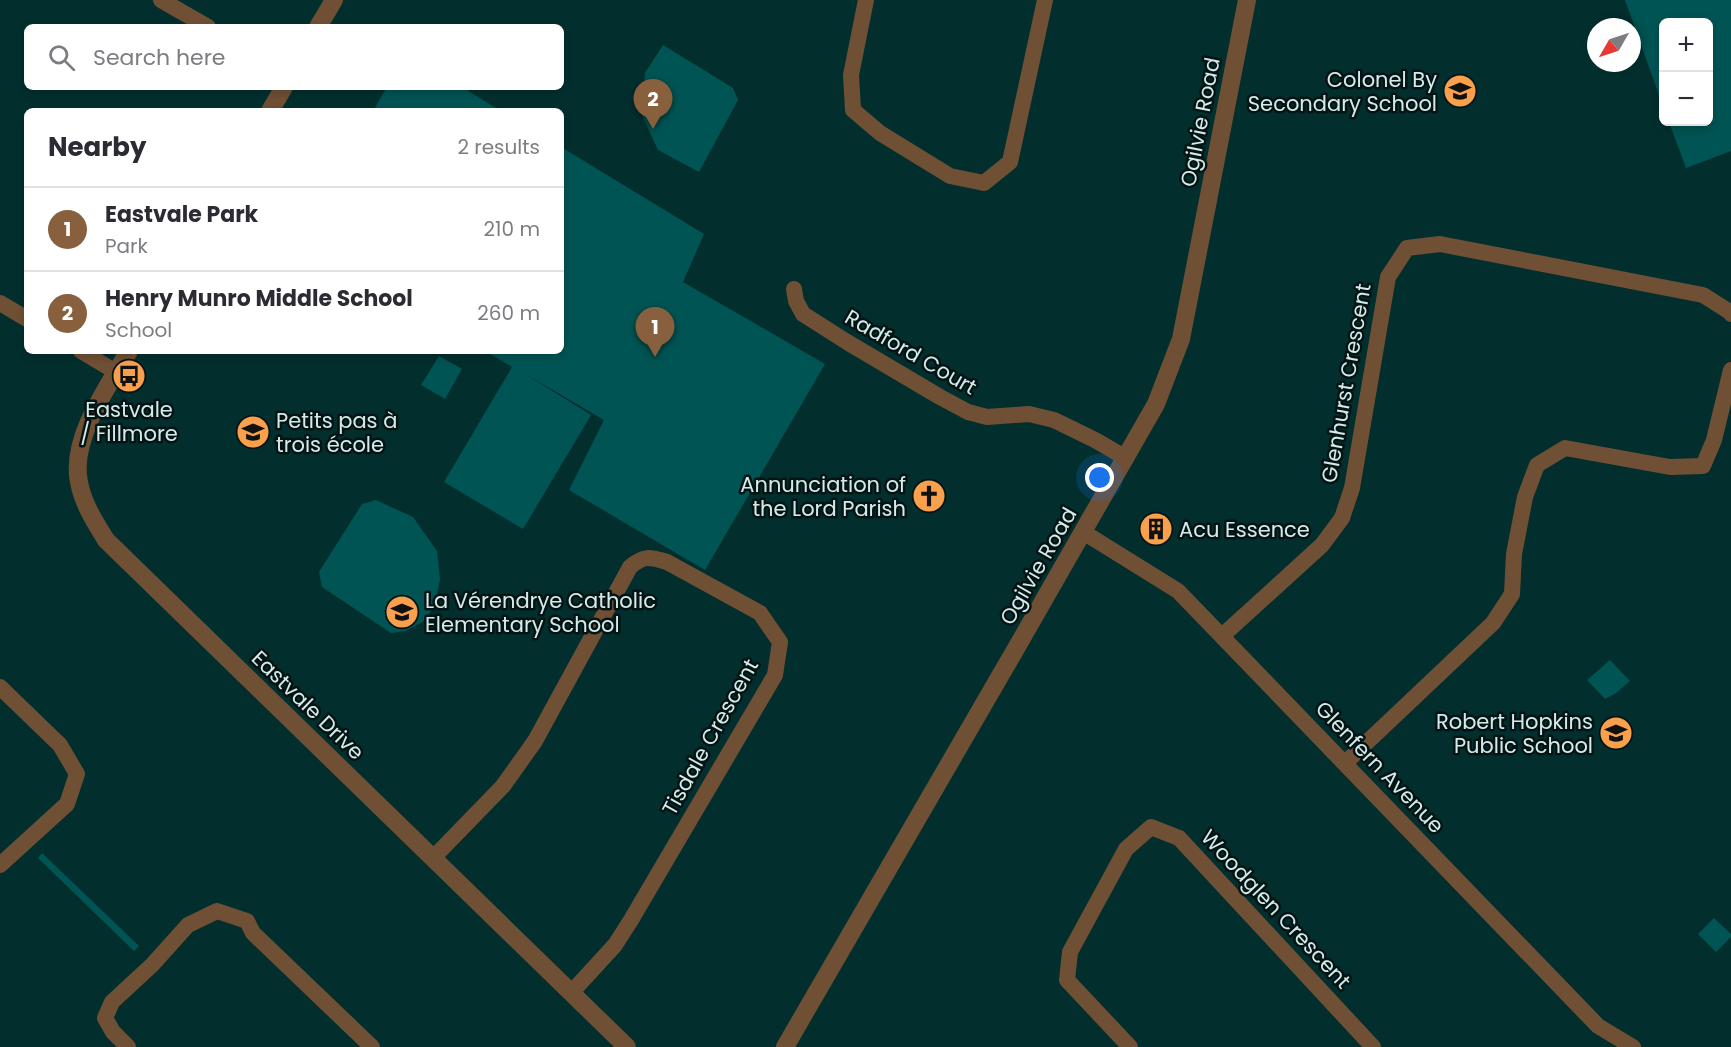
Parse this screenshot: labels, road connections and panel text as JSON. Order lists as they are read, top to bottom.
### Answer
{
  "streets": {
    "street": [
      "Ogilvie Road",
      "Radford Court",
      "Glenhurst Crescent",
      "Eastvale Drive",
      "Tisdale Crescent",
      "Glenfern Avenue",
      "Woodglen Crescent"
    ]
  },
  "crossings": [
    ["Ogilvie Road", "Radford Court"],
    ["Ogilvie Road", "Glenfern Avenue"],
    ["Glenhurst Crescent", "Glenfern Avenue"],
    ["Eastvale Drive", "Tisdale Crescent"]
  ],
  "places": {
    "school or university": [
      "Colonel By Secondary School",
      "Petits pas à trois école",
      "La Vérendrye Catholic Elementary School",
      "Robert Hopkins Public School"
    ],
    "bus stop": ["Eastvale / Fillmore"],
    "church": ["Annunciation of the Lord Parish"],
    "building": ["Acu Essence"]
  },
  "north": "bottom left",
  "page": {
    "map_buttons": ["+", "−"],
    "search": "Search here",
    "pins": ["2", "1"],
    "heading": ["Nearby", "2 results"],
    "list": [
      {
        "mark": "1",
        "name": "Eastvale Park",
        "note": "Park",
        "value": "210 m"
      },
      {
        "mark": "2",
        "name": "Henry Munro Middle School",
        "note": "School",
        "value": "260 m"
      }
    ]
  }
}
